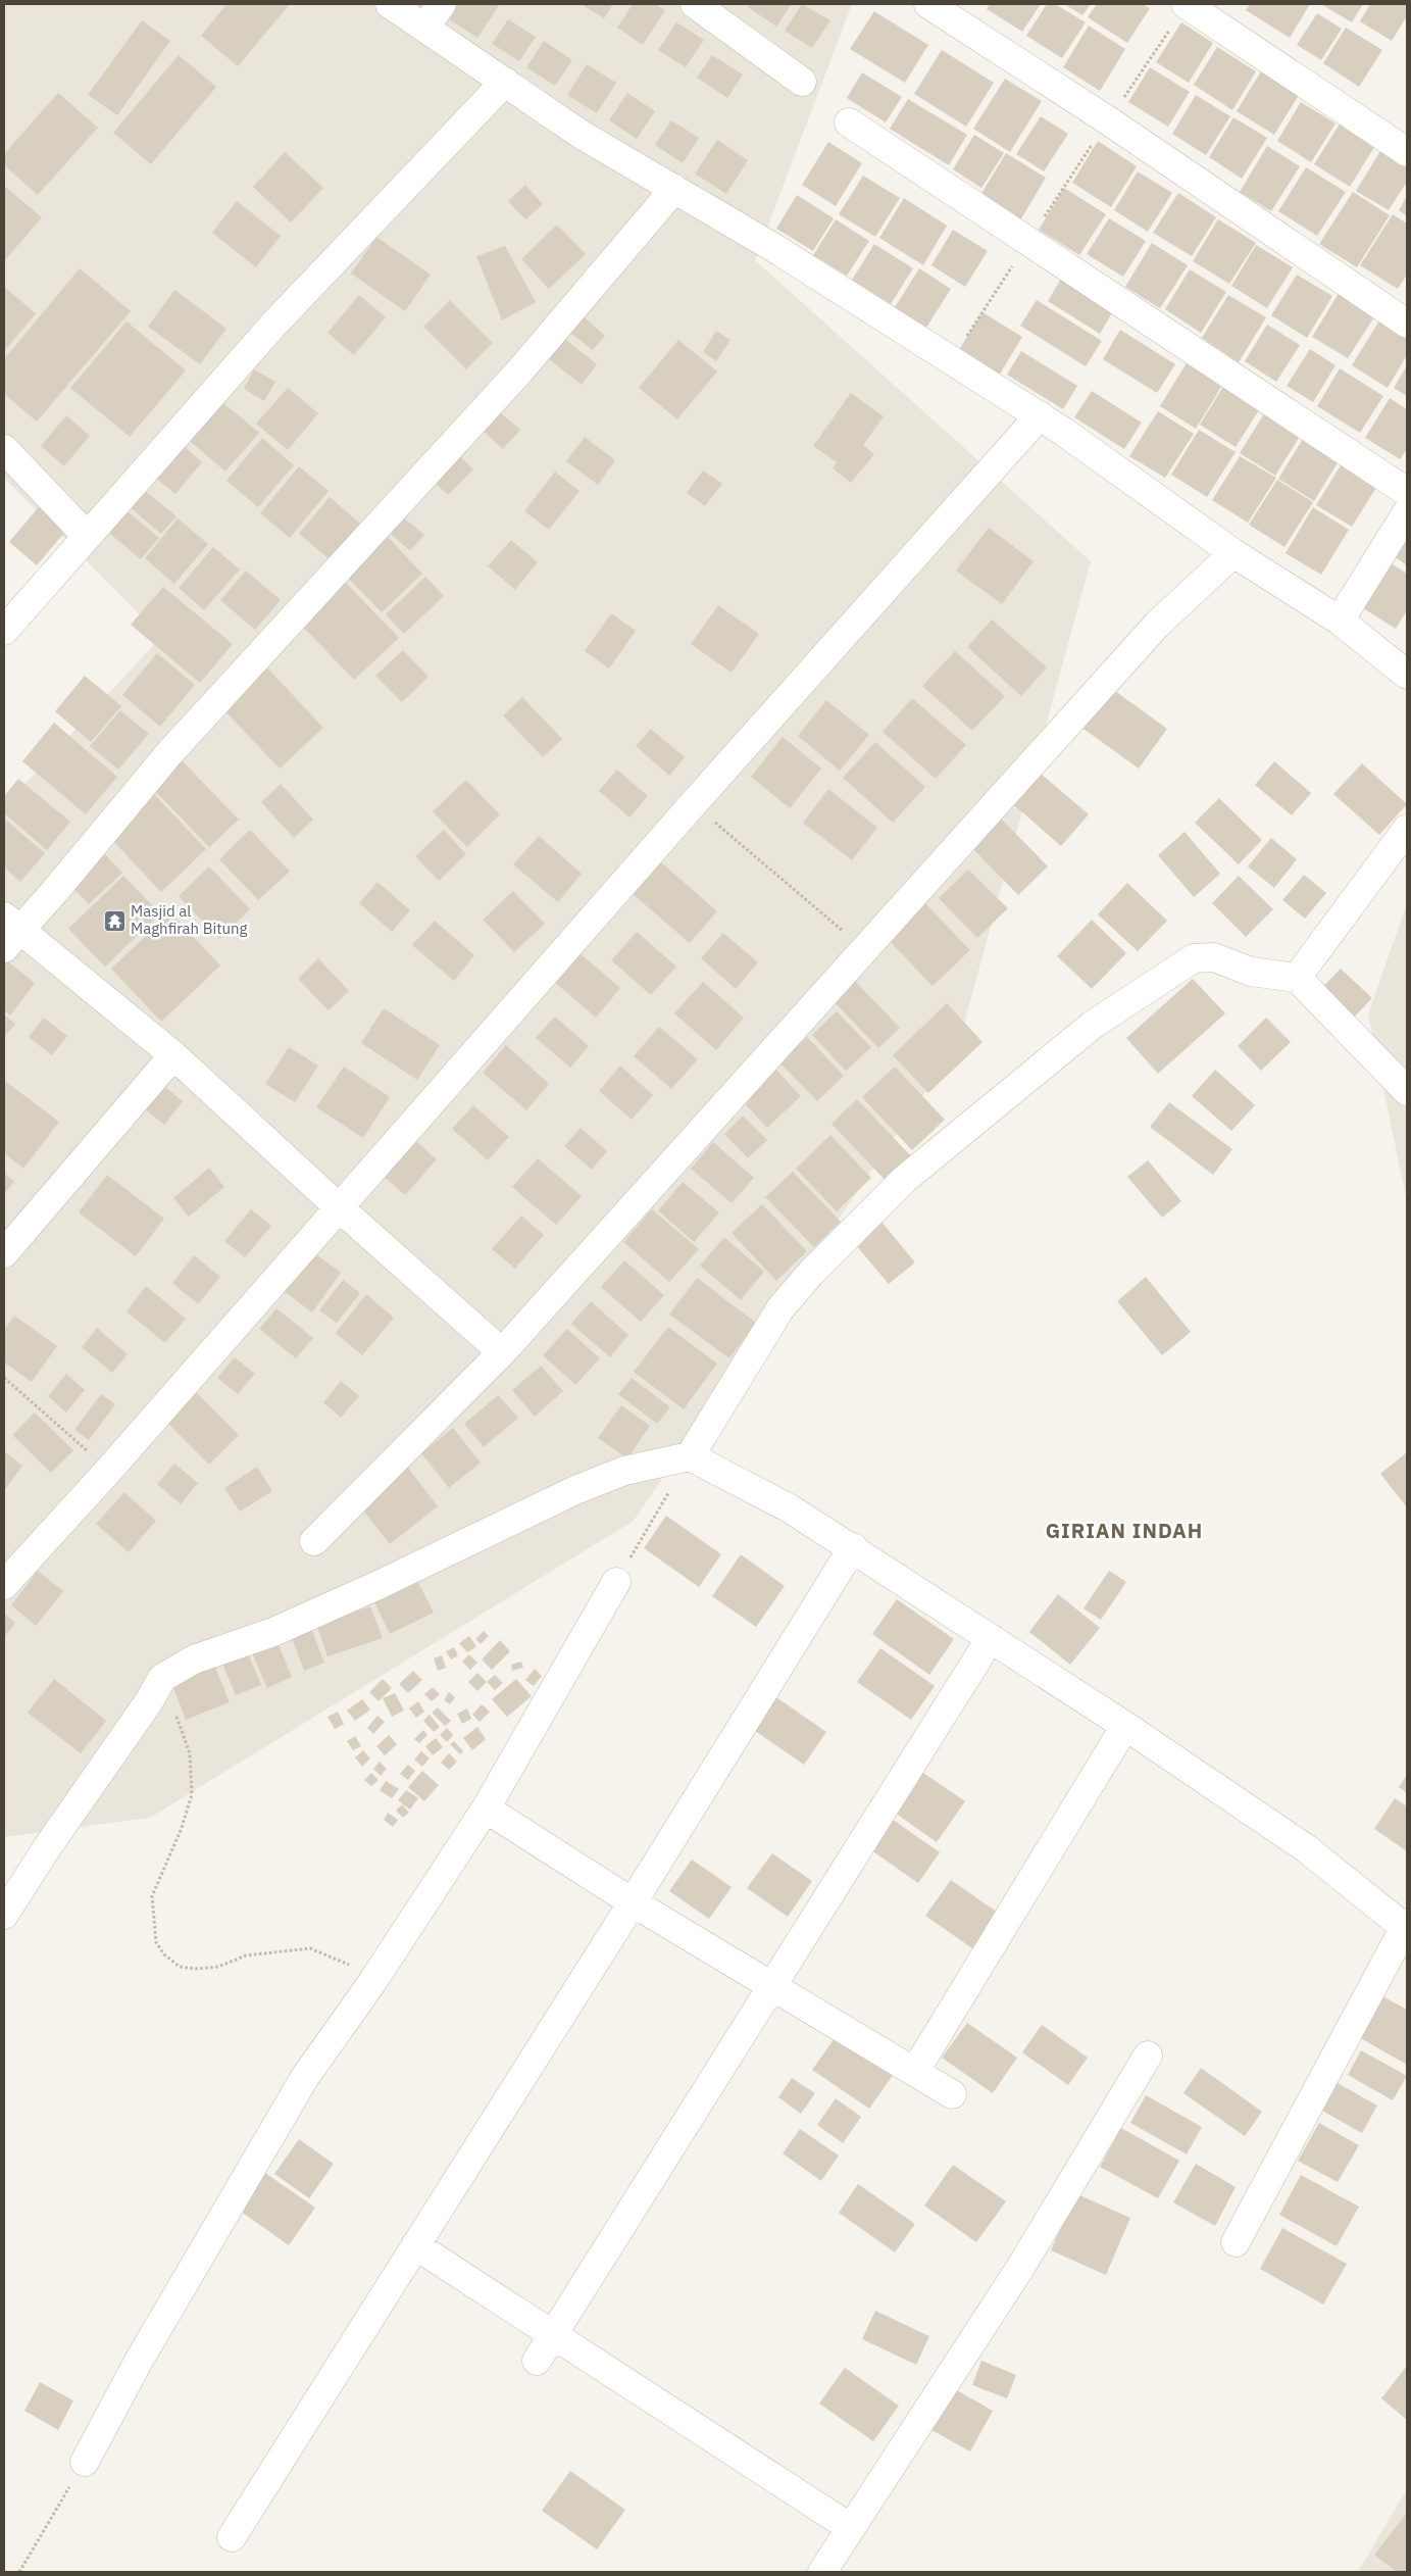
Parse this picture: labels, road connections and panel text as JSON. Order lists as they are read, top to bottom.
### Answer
{
  "districts": ["GIRIAN INDAH"],
  "places": {
    "temple": ["Masjid al Maghfirah Bitung"]
  }
}
